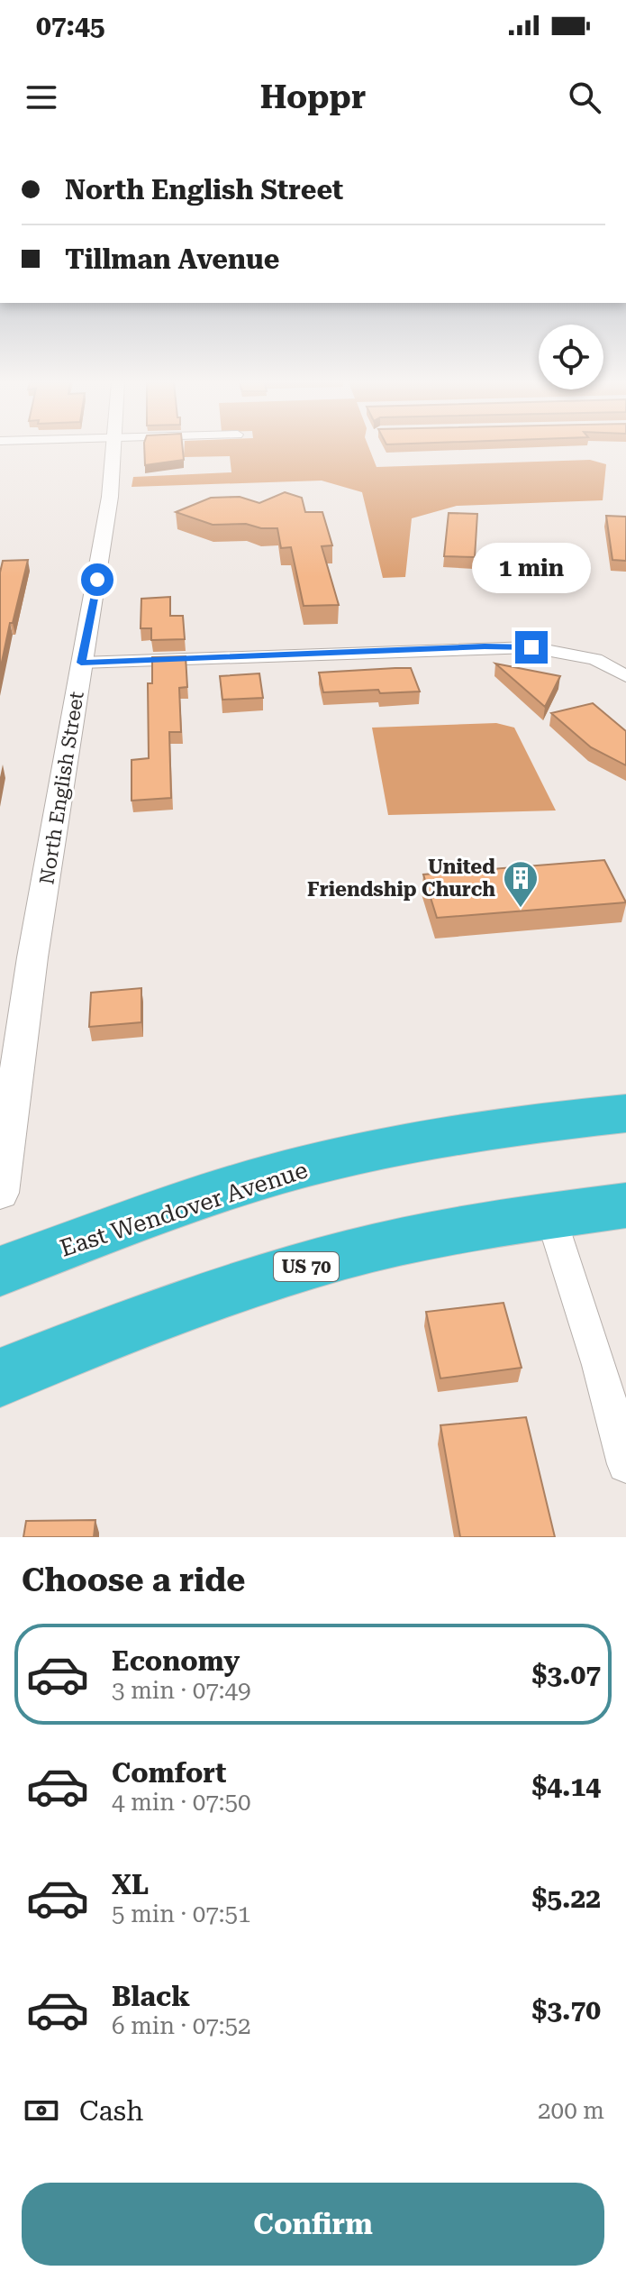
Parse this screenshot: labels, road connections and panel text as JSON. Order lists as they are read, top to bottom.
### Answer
{
  "streets": {
    "highway": ["East Wendover Avenue", "US 70"],
    "street": ["North English Street"]
  },
  "places": {
    "building": ["United Friendship Church"]
  },
  "page": {
    "status": "07:45",
    "header": "Hoppr",
    "banner": ["North English Street", "Tillman Avenue"],
    "bubble": "1 min",
    "heading": "Choose a ride",
    "list": [
      {
        "name": "Economy",
        "note": "3 min · 07:49",
        "value": "$3.07"
      },
      {
        "name": "Comfort",
        "note": "4 min · 07:50",
        "value": "$4.14"
      },
      {
        "name": "XL",
        "note": "5 min · 07:51",
        "value": "$5.22"
      },
      {
        "name": "Black",
        "note": "6 min · 07:52",
        "value": "$3.70"
      }
    ],
    "pay": ["Cash", "200 m"],
    "buttons": "Confirm"
  }
}
